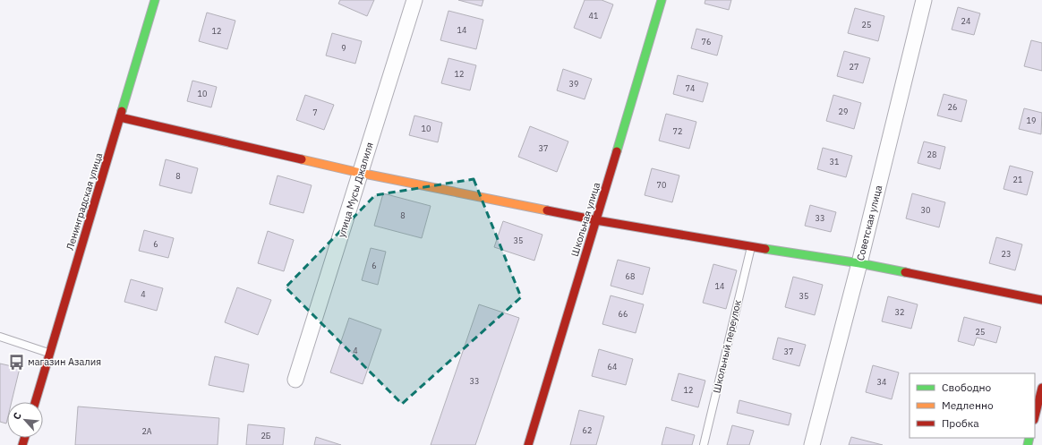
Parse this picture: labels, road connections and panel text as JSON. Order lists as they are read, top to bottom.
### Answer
{
  "streets": {
    "street": [
      "улица Мусы Джалиля",
      "Ленинградская улица",
      "Школьная улица",
      "Советская улица"
    ],
    "lane": ["Школьный переулок"]
  },
  "places": {
    "bus stop": ["магазин Азалия"]
  },
  "house_numbers": [
    "41",
    "24",
    "25",
    "14",
    "12",
    "76",
    "9",
    "27",
    "12",
    "39",
    "74",
    "10",
    "26",
    "29",
    "7",
    "19",
    "10",
    "72",
    "37",
    "28",
    "31",
    "8",
    "21",
    "70",
    "30",
    "8",
    "33",
    "35",
    "6",
    "23",
    "6",
    "68",
    "14",
    "4",
    "35",
    "32",
    "66",
    "25",
    "4",
    "37",
    "64",
    "33",
    "34",
    "12",
    "62",
    "2А",
    "2Б"
  ],
  "legend": ["Свободно", "Медленно", "Пробка"],
  "north": "top left"
}
